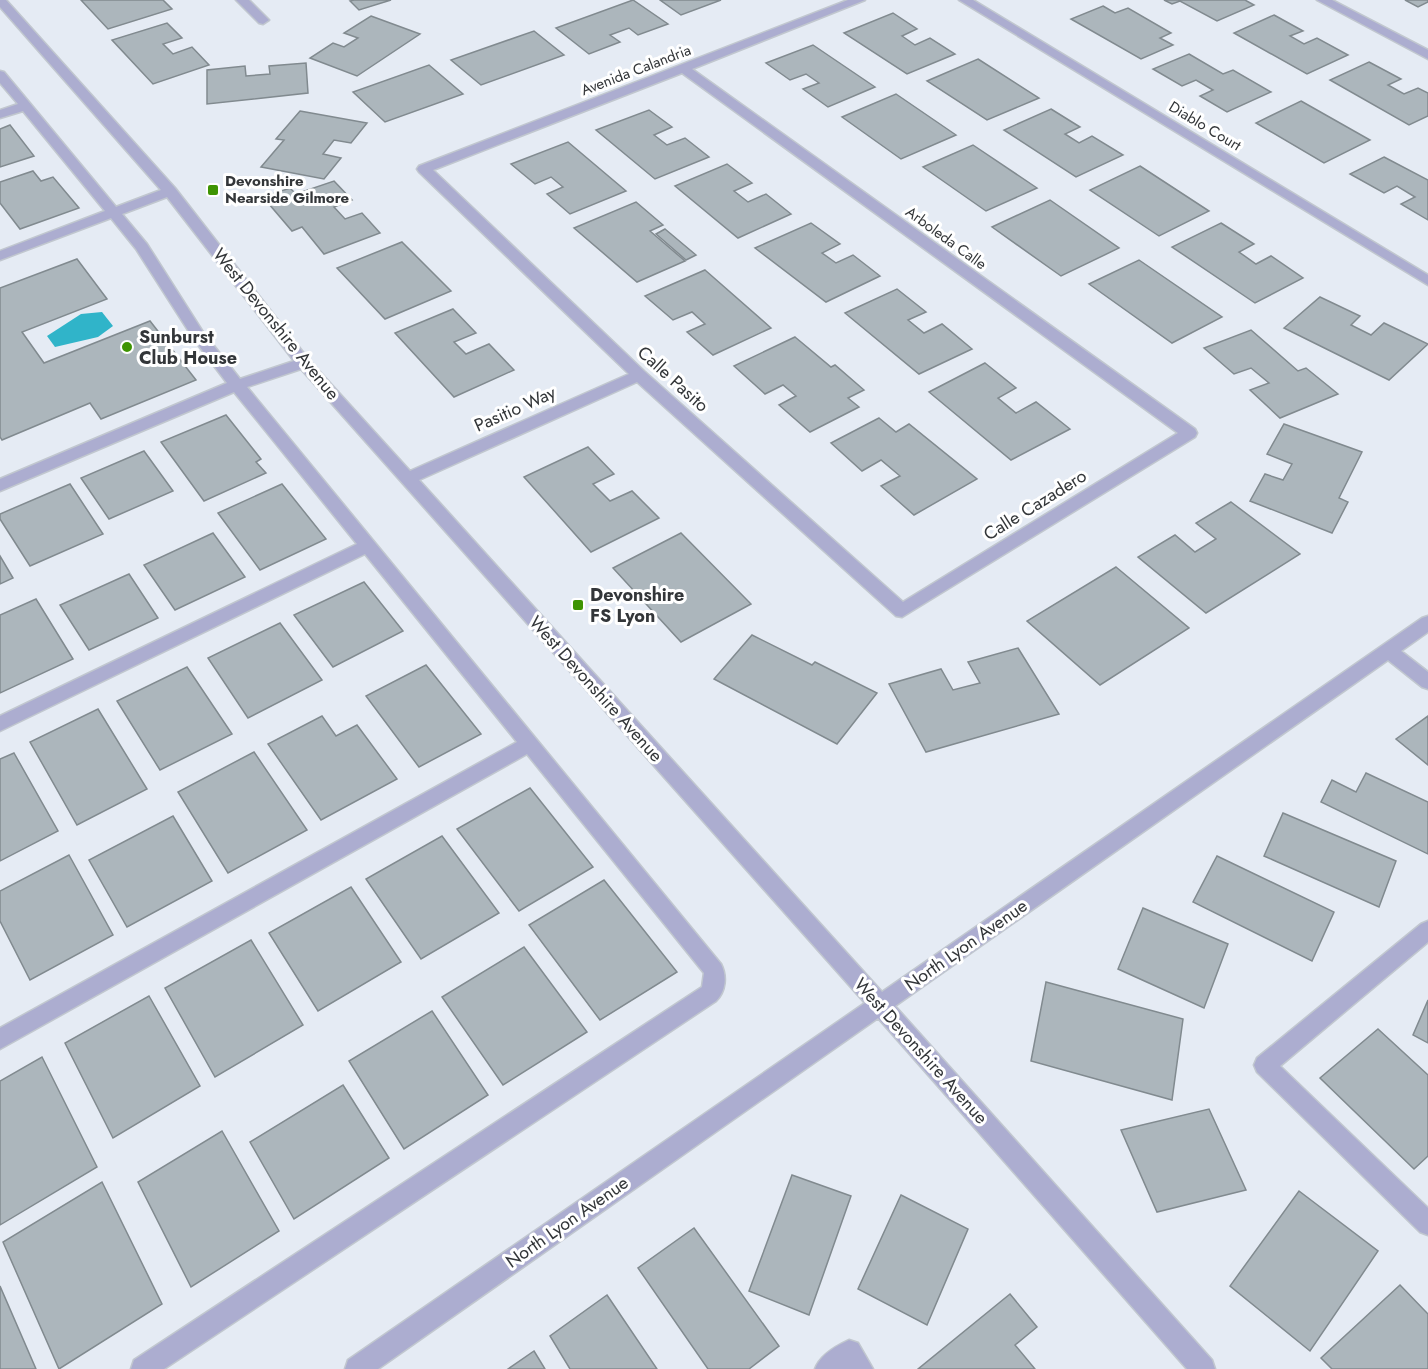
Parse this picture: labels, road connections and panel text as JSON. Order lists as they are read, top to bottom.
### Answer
{
  "streets": {
    "street": [
      "Avenida Calandria",
      "Diablo Court",
      "Arboleda Calle",
      "West Devonshire Avenue",
      "Calle Pasito",
      "Pasitio Way",
      "Calle Cazadero",
      "North Lyon Avenue"
    ]
  },
  "crossings": [
    ["Avenida Calandria", "Arboleda Calle"],
    ["Avenida Calandria", "Calle Pasito"],
    ["Arboleda Calle", "Calle Cazadero"],
    ["West Devonshire Avenue", "Pasitio Way"],
    ["West Devonshire Avenue", "North Lyon Avenue"],
    ["Calle Pasito", "Pasitio Way"],
    ["Calle Pasito", "Calle Cazadero"]
  ],
  "places": {
    "transit": ["Devonshire Nearside Gilmore", "Devonshire FS Lyon"],
    "other": ["Sunburst Club House"]
  }
}
